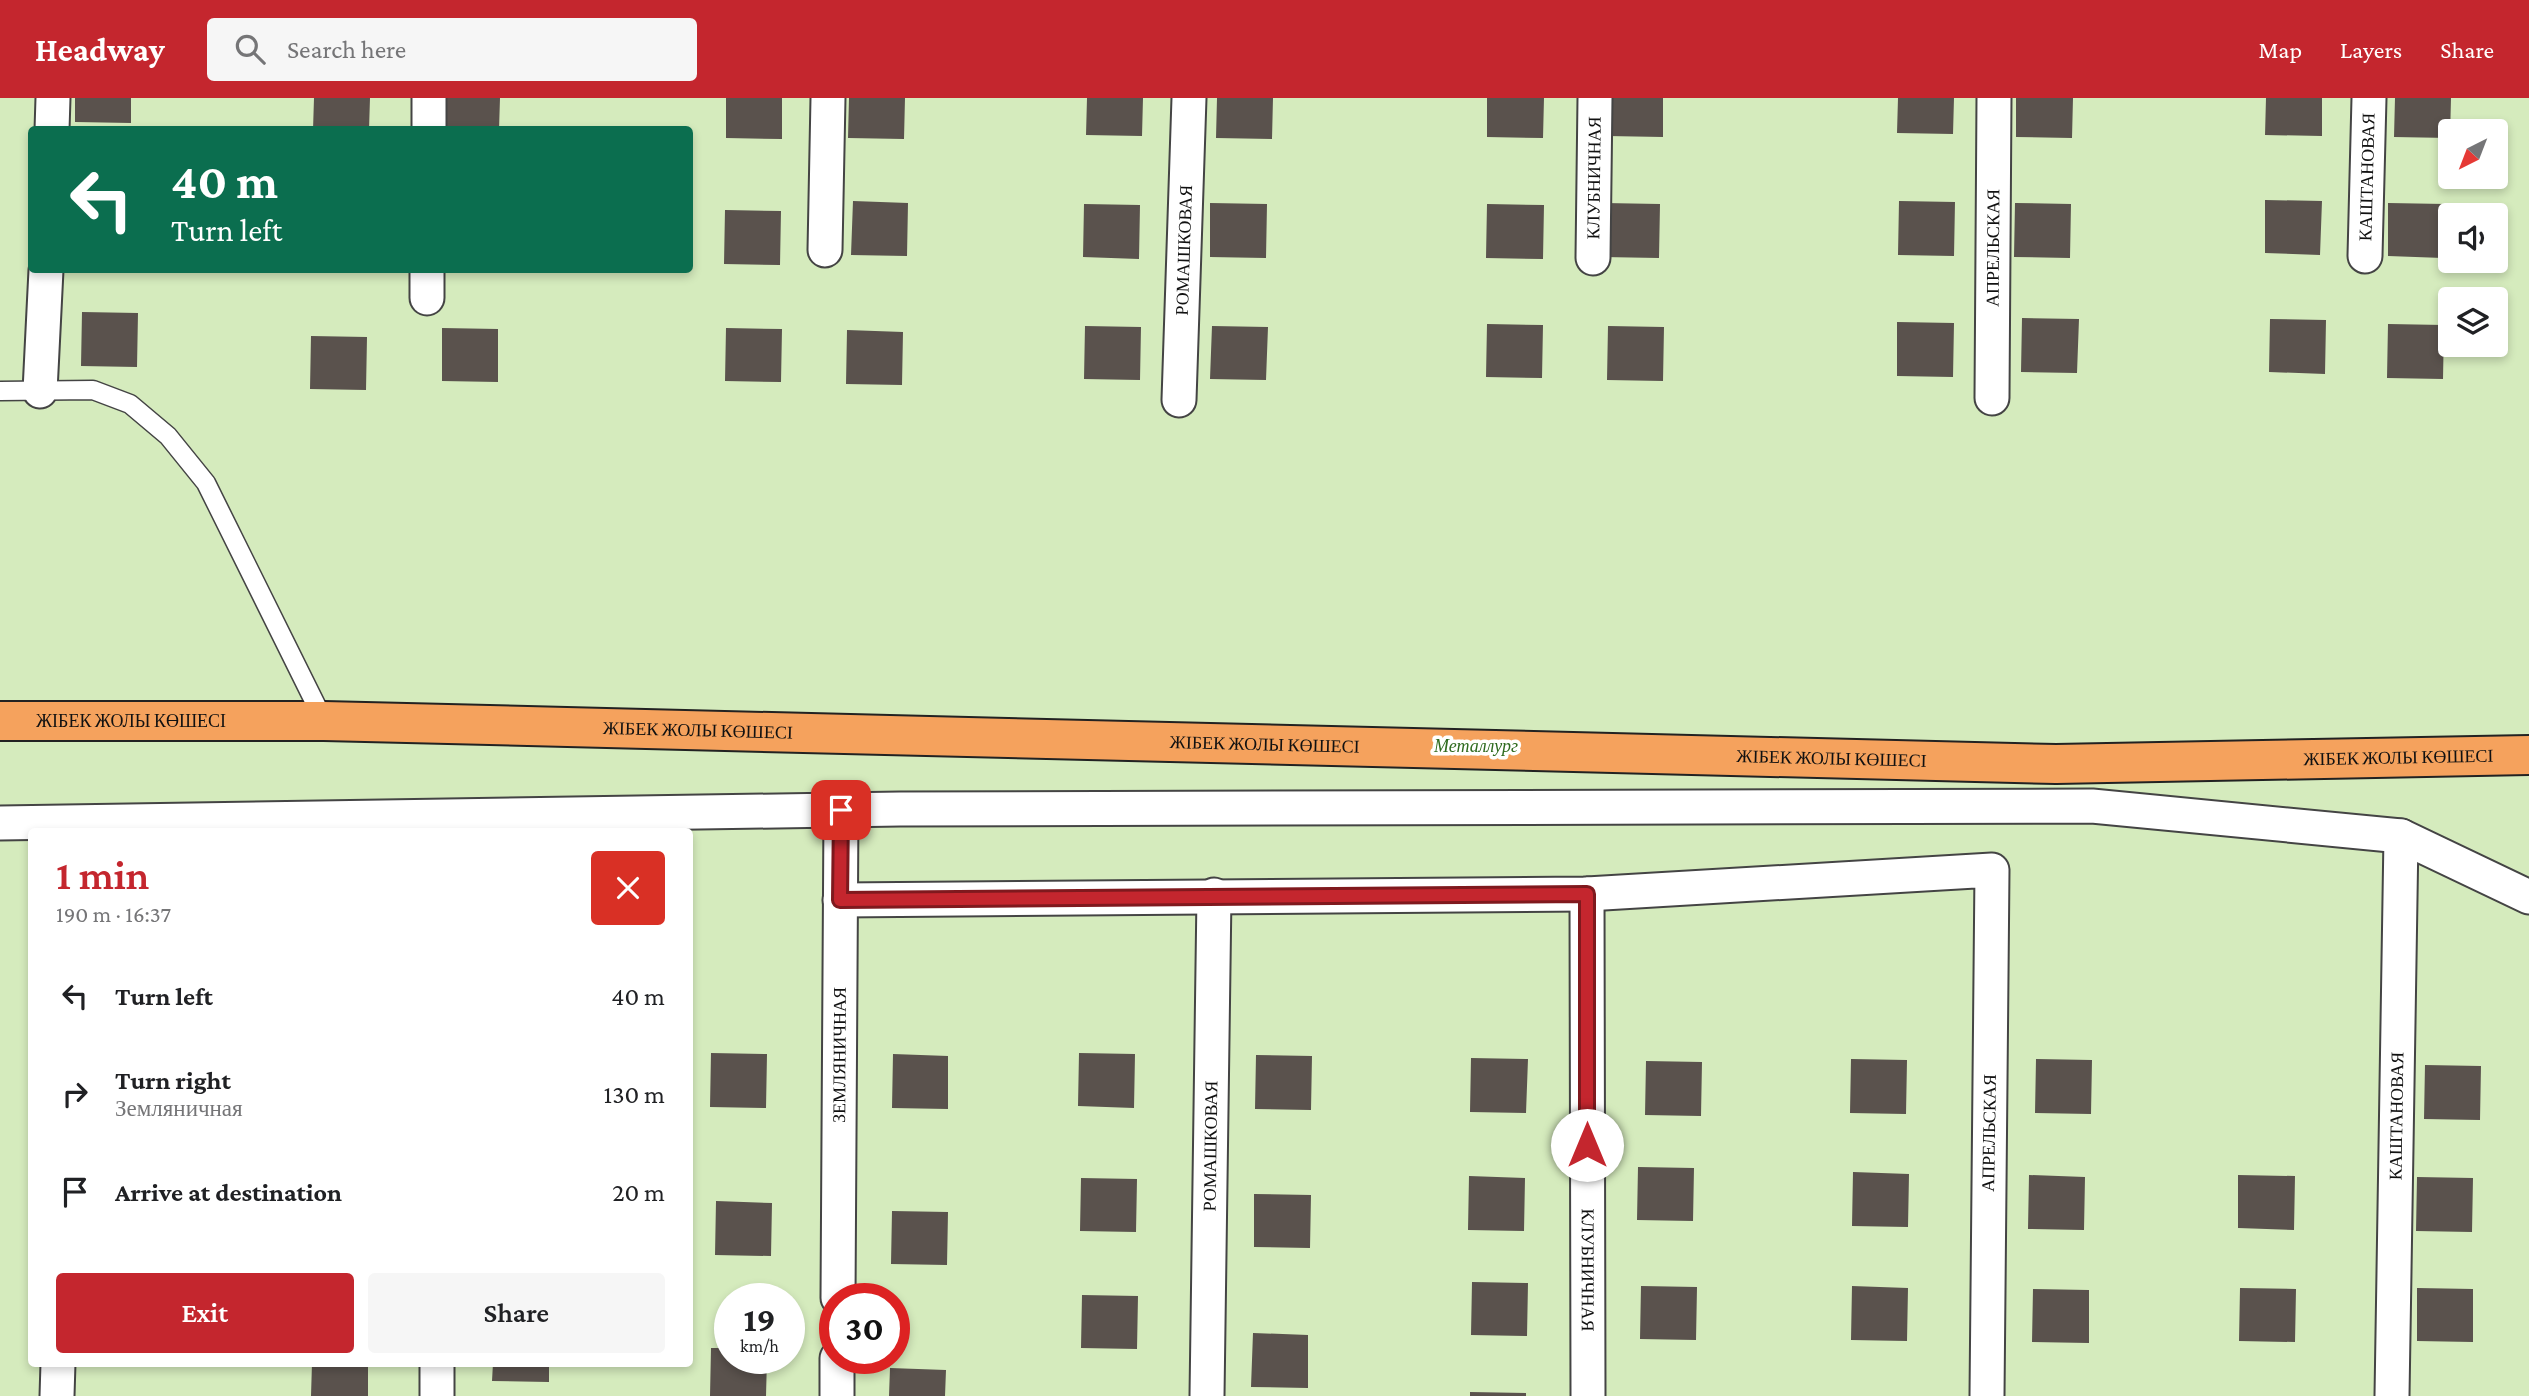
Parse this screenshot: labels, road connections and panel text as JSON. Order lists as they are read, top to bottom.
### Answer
{
  "streets": {
    "highway": ["ЖІБЕК ЖОЛЫ КӨШЕСІ"],
    "street": [
      "КАШТАНОВАЯ",
      "КЛУБНИЧНАЯ",
      "АПРЕЛЬСКАЯ",
      "РОМАШКОВАЯ",
      "ЗЕМЛЯНИЧНАЯ"
    ]
  },
  "crossings": [
    ["КЛУБНИЧНАЯ", "АПРЕЛЬСКАЯ"]
  ],
  "parks": ["Металлург"],
  "north": "bottom left",
  "page": {
    "header": "Headway",
    "search": "Search here",
    "nav": ["Map", "Layers", "Share"],
    "turn": ["40 m", "Turn left"],
    "heading": ["1 min", "190 m · 16:37"],
    "list": [
      {
        "name": "Turn left",
        "value": "40 m"
      },
      {
        "name": "Turn right",
        "note": "Земляничная",
        "value": "130 m"
      },
      {
        "name": "Arrive at destination",
        "value": "20 m"
      }
    ],
    "buttons": ["Exit", "Share"],
    "speed": "19 km/h",
    "limit": "30"
  }
}
